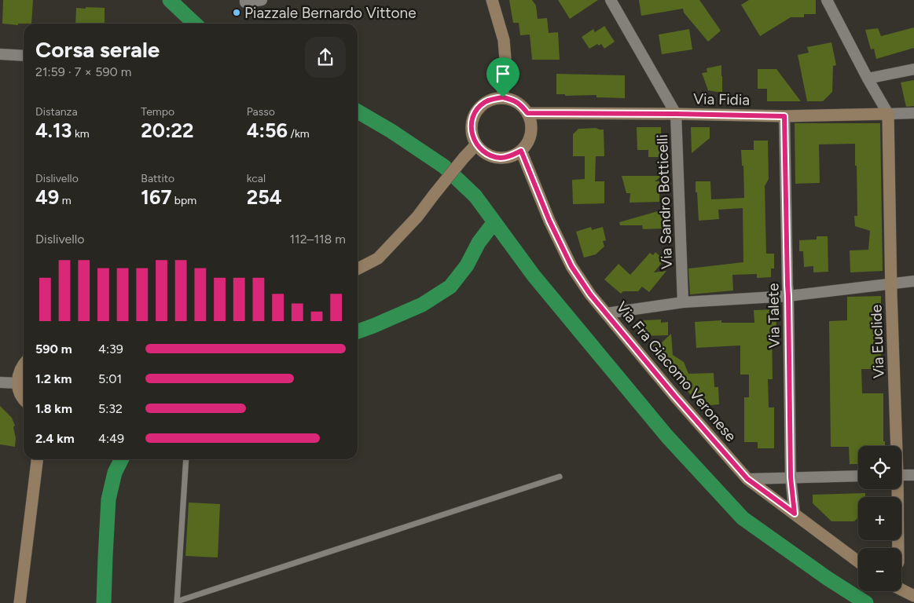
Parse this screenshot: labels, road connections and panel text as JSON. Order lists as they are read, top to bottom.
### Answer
{
  "streets": {
    "street": [
      "Via Fidia",
      "Via Sandro Botticelli",
      "Via Talete",
      "Via Euclide",
      "Via Fra Giacomo Veronese"
    ]
  },
  "crossings": [
    ["Via Fidia", "Via Sandro Botticelli"],
    ["Via Fidia", "Via Talete"],
    ["Via Fidia", "Via Euclide"],
    ["Via Fidia", "Via Fra Giacomo Veronese"],
    ["Via Talete", "Via Fra Giacomo Veronese"]
  ],
  "places": ["Piazzale Bernardo Vittone"],
  "page": {
    "heading": ["Corsa serale", "21:59 · 7 × 590 m"],
    "stats": [
      ["Distanza", "4.13 km"],
      ["Tempo", "20:22"],
      ["Passo", "4:56 /km"],
      ["Dislivello", "49 m"],
      ["Battito", "167 bpm"],
      ["kcal", "254"]
    ],
    "chart": ["Dislivello", "112–118 m"],
    "list": [
      {
        "name": "590 m",
        "note": "4:39"
      },
      {
        "name": "1.2 km",
        "note": "5:01"
      },
      {
        "name": "1.8 km",
        "note": "5:32"
      },
      {
        "name": "2.4 km",
        "note": "4:49"
      }
    ],
    "map_buttons": ["+", "−"]
  }
}
